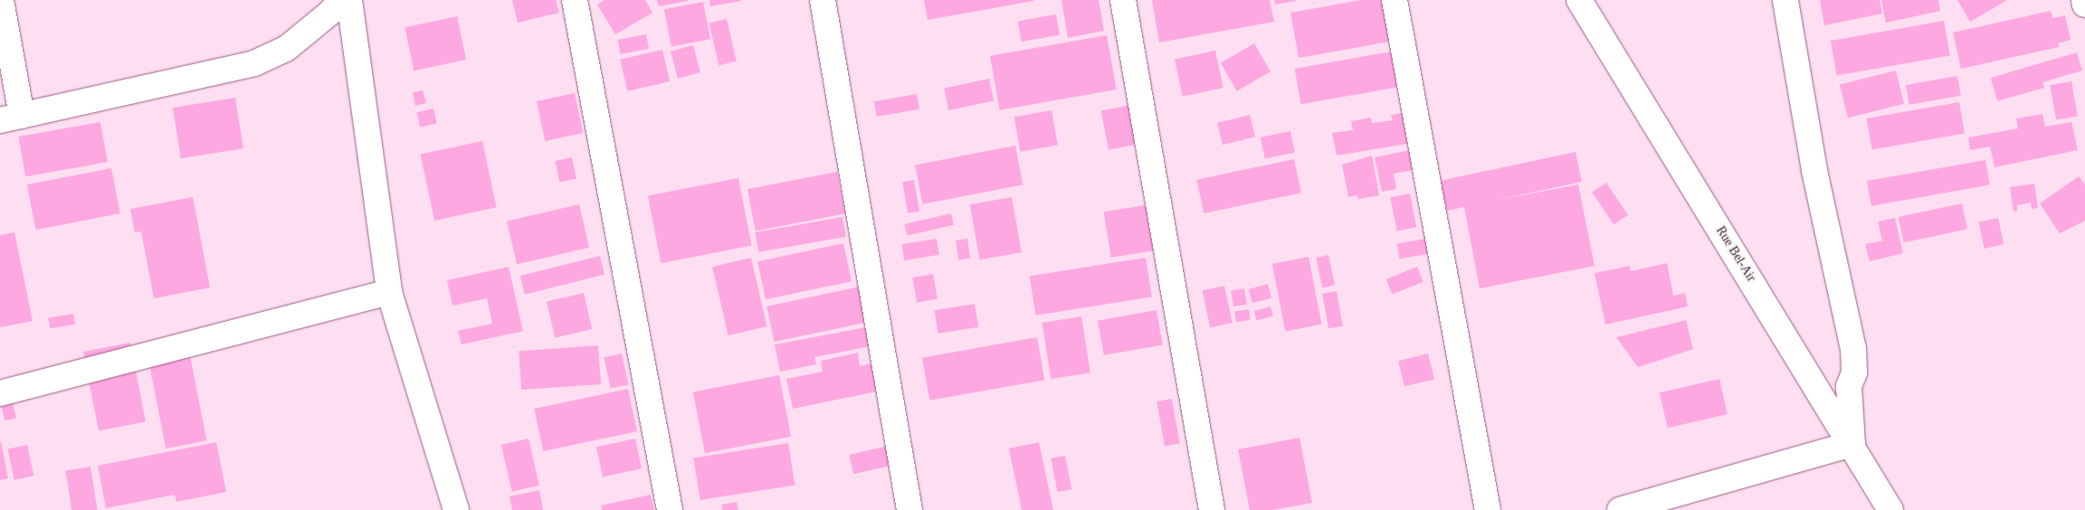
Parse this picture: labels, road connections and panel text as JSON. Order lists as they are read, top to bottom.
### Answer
{
  "streets": {
    "street": ["Rue Bel-Air"]
  }
}
